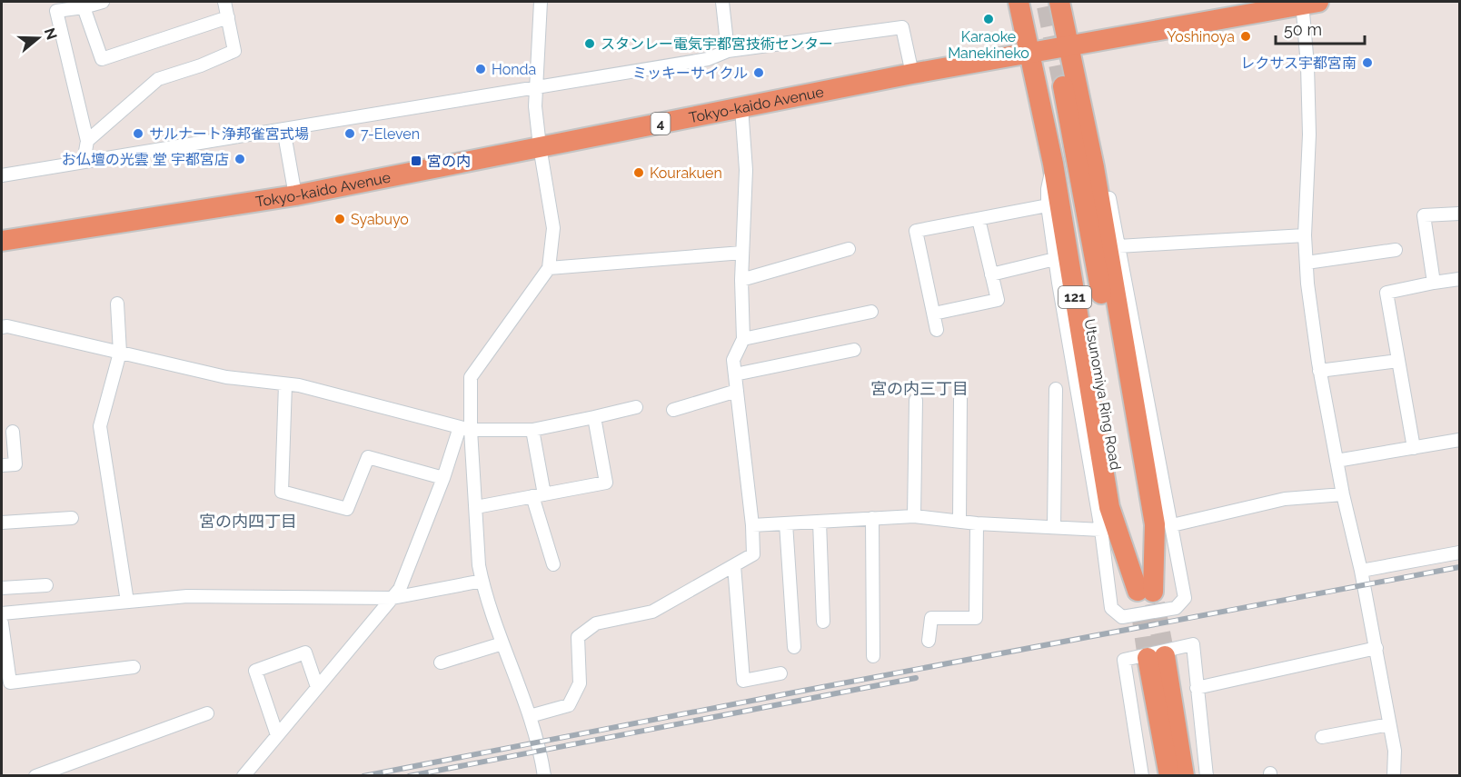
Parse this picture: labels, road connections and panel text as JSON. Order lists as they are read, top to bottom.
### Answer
{
  "streets": {
    "highway": [
      "Tokyo-kaido Avenue",
      "4",
      "121",
      "Utsunomiya Ring Road"
    ]
  },
  "crossings": [
    ["Tokyo-kaido Avenue", "121"],
    ["121", "Utsunomiya Ring Road"]
  ],
  "districts": ["宮の内三丁目", "宮の内四丁目"],
  "places": {
    "other": [
      "Karaoke Manekineko",
      "Yoshinoya",
      "スタンレー電気宇都宮技術センター",
      "レクサス宇都宮南",
      "Honda",
      "ミッキーサイクル",
      "サルナート浄邦雀宮式場",
      "7-Eleven",
      "お仏壇の光雲 堂 宇都宮店",
      "Kourakuen",
      "Syabuyo"
    ],
    "transit": ["宮の内"]
  },
  "scale_bar": "50 m",
  "north": "right"
}
